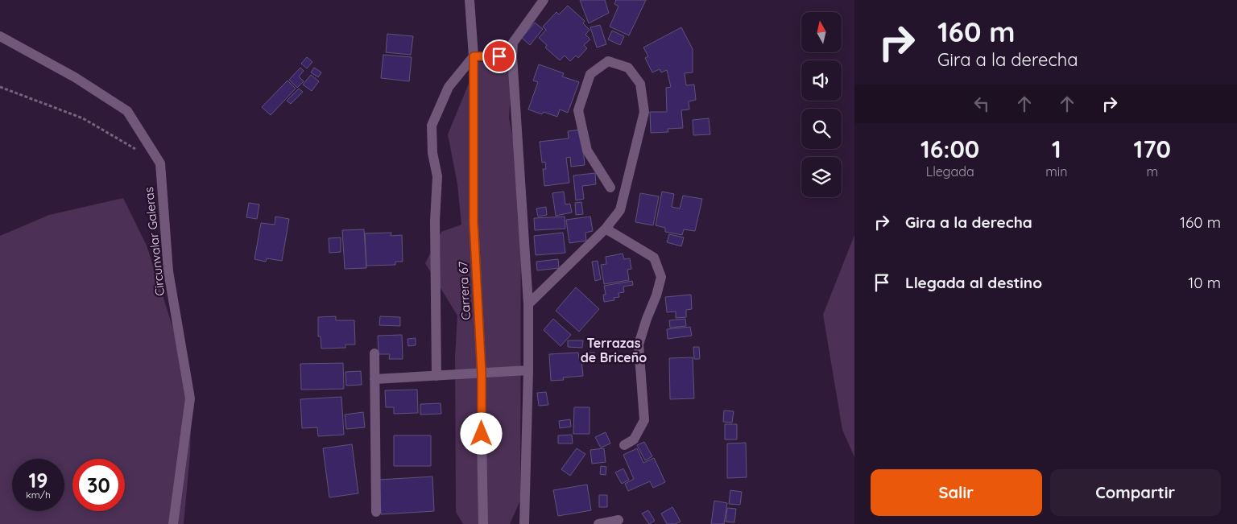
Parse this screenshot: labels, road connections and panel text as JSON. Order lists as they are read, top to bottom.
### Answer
{
  "streets": {
    "street": ["Circunvalar Galeras", "Carrera 67"]
  },
  "districts": ["Terrazas de Briceño"],
  "north": "top",
  "page": {
    "turn": ["160 m", "Gira a la derecha"],
    "eta": [
      "16:00",
      "Llegada",
      "1",
      "min",
      "170",
      "m"
    ],
    "list": [
      {
        "name": "Gira a la derecha",
        "value": "160 m"
      },
      {
        "name": "Llegada al destino",
        "value": "10 m"
      }
    ],
    "speed": "19 km/h",
    "limit": "30",
    "buttons": ["Salir", "Compartir"]
  }
}
